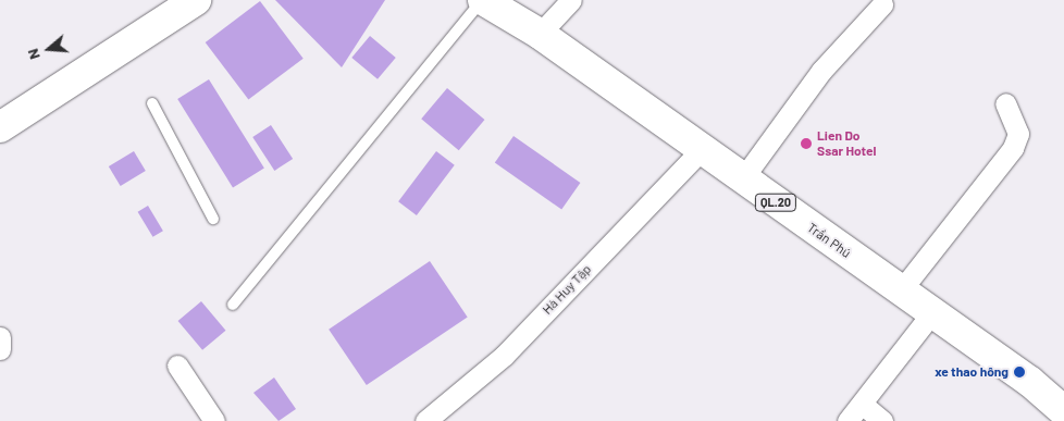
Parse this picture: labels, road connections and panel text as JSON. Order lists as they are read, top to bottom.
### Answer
{
  "streets": {
    "main road": ["QL.20", "Trần Phú"],
    "street": ["Hà Huy Tập"]
  },
  "crossings": [
    ["Trần Phú", "Hà Huy Tập"]
  ],
  "places": ["Lien Do Ssar Hotel", "xe thao hông"],
  "north": "left"
}
